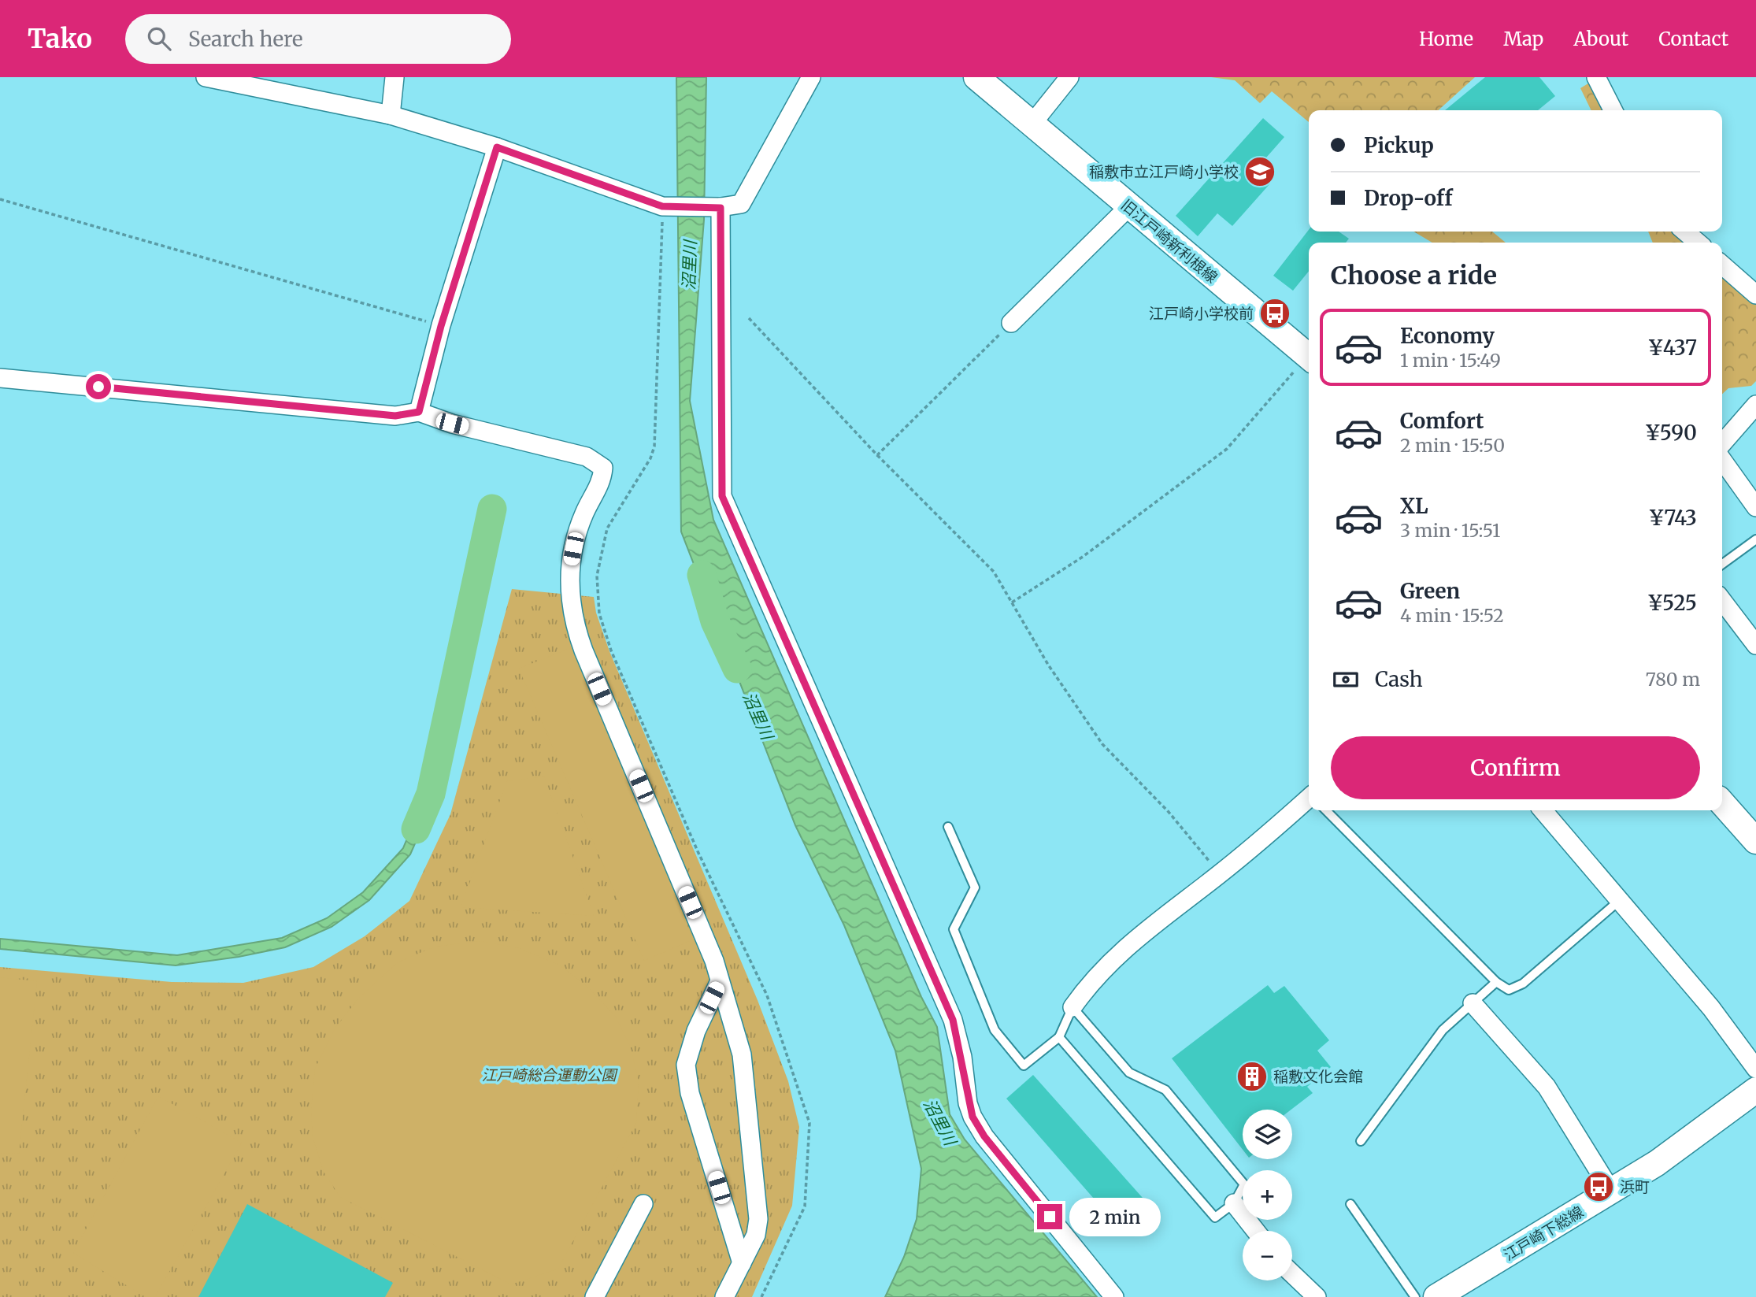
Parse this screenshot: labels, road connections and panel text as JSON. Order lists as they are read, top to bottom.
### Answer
{
  "streets": {
    "street": ["旧江戸崎新利根線", "江戸崎下総線"]
  },
  "water": ["沼里川"],
  "parks": ["江戸崎総合運動公園"],
  "places": {
    "school or university": ["稲敷市立江戸崎小学校"],
    "bus stop": ["江戸崎小学校前", "浜町"],
    "building": ["稲敷文化会館"]
  },
  "page": {
    "header": "Tako",
    "search": "Search here",
    "nav": [
      "Home",
      "Map",
      "About",
      "Contact"
    ],
    "banner": ["Pickup", "Drop-off"],
    "heading": "Choose a ride",
    "list": [
      {
        "name": "Economy",
        "note": "1 min · 15:49",
        "value": "¥437"
      },
      {
        "name": "Comfort",
        "note": "2 min · 15:50",
        "value": "¥590"
      },
      {
        "name": "XL",
        "note": "3 min · 15:51",
        "value": "¥743"
      },
      {
        "name": "Green",
        "note": "4 min · 15:52",
        "value": "¥525"
      }
    ],
    "pay": ["Cash", "780 m"],
    "buttons": "Confirm",
    "map_buttons": ["+", "−"],
    "bubble": "2 min"
  }
}
